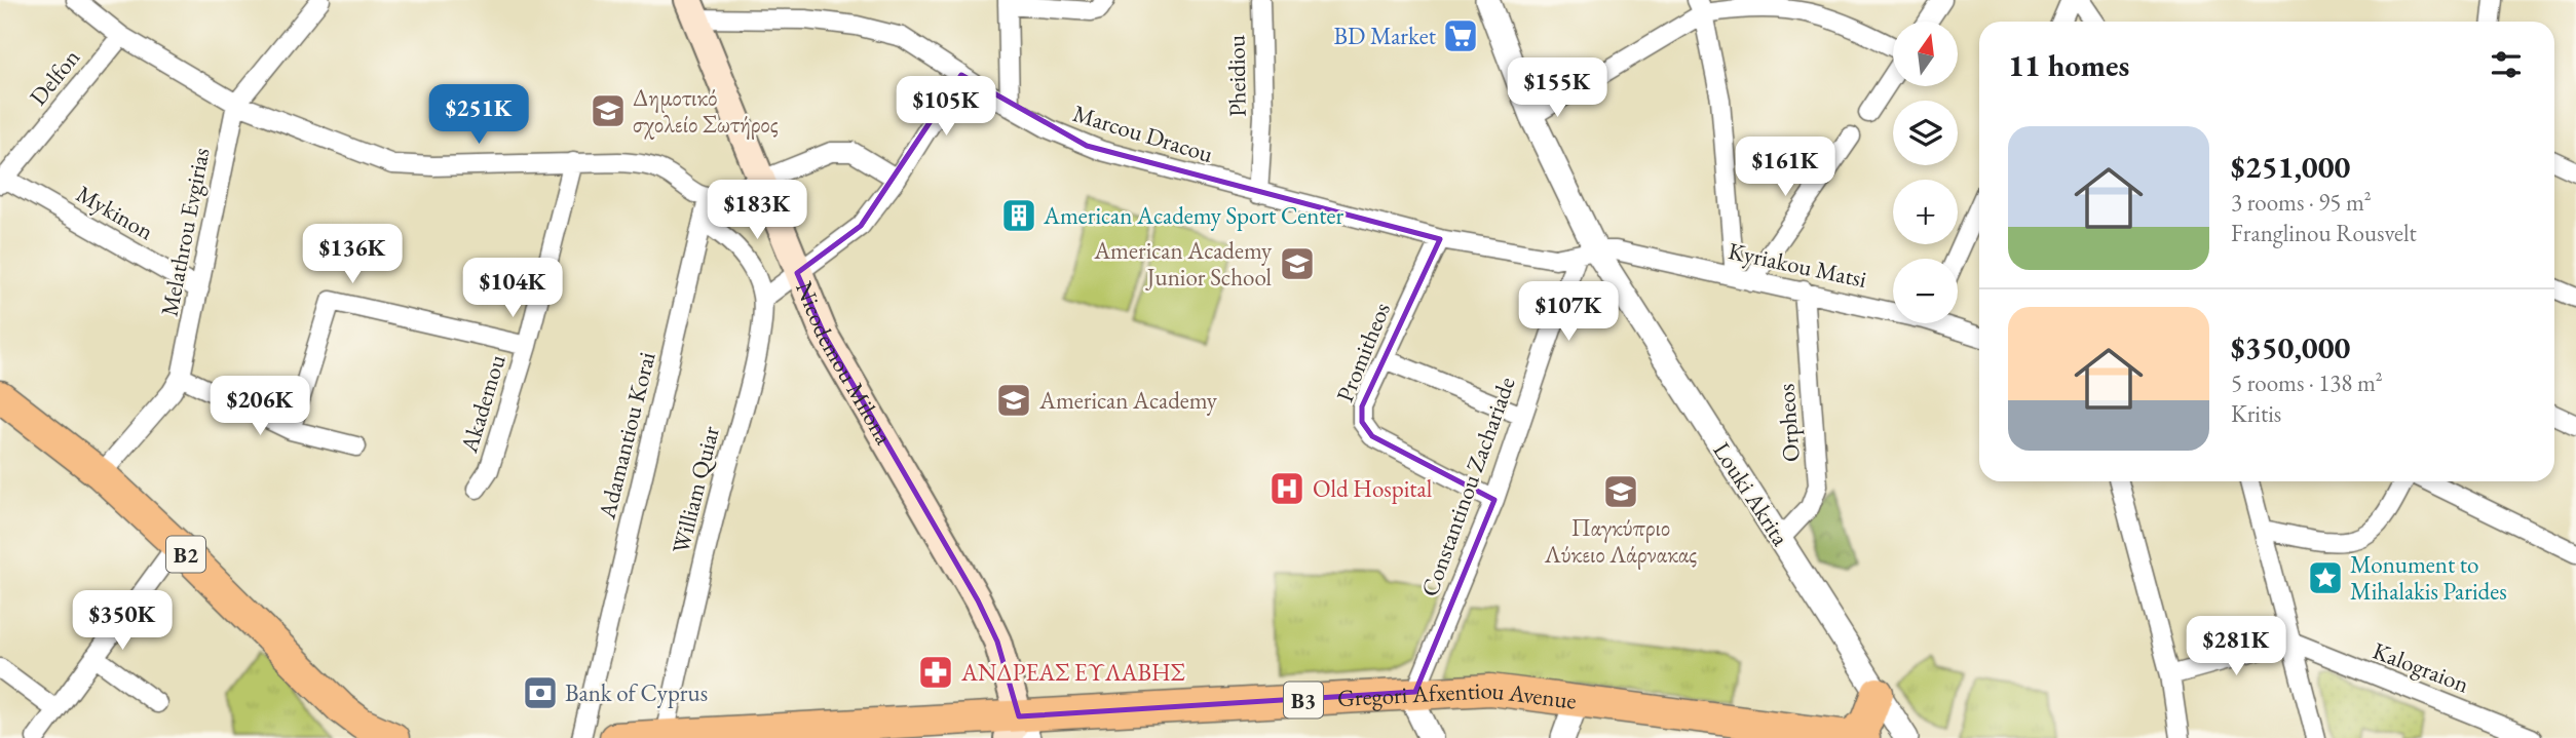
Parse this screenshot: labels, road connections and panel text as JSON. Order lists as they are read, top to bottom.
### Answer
{
  "streets": {
    "main road": [
      "Nicodemou Milona",
      "B2",
      "B3",
      "Gregori Afxentiou Avenue"
    ],
    "street": [
      "Pheidiou",
      "Delfon",
      "Marcou Dracou",
      "Mykinon",
      "Melathrou Evgirias",
      "Kyriakou Matsi",
      "Promitheos",
      "Akademou",
      "Orpheos",
      "Adamantiou Korai",
      "Constantinou Zachariade",
      "William Quiar",
      "Louki Akrita",
      "Kalograion"
    ]
  },
  "crossings": [
    ["Pheidiou", "Marcou Dracou"],
    ["Delfon", "Mykinon"],
    ["Marcou Dracou", "Kyriakou Matsi"],
    ["Marcou Dracou", "Promitheos"],
    ["Marcou Dracou", "Nicodemou Milona"],
    ["Marcou Dracou", "Constantinou Zachariade"],
    ["Marcou Dracou", "Louki Akrita"],
    ["Mykinon", "Melathrou Evgirias"],
    ["Melathrou Evgirias", "B2"],
    ["Kyriakou Matsi", "Orpheos"],
    ["Kyriakou Matsi", "Constantinou Zachariade"],
    ["Kyriakou Matsi", "Louki Akrita"],
    ["Promitheos", "Constantinou Zachariade"],
    ["Nicodemou Milona", "Gregori Afxentiou Avenue"],
    ["Orpheos", "Louki Akrita"],
    ["Constantinou Zachariade", "Louki Akrita"],
    ["Constantinou Zachariade", "Gregori Afxentiou Avenue"],
    ["William Quiar", "Gregori Afxentiou Avenue"]
  ],
  "places": {
    "supermarket": ["BD Market"],
    "school or university": [
      "Δημοτικό σχολείο Σωτήρος",
      "American Academy Junior School",
      "American Academy",
      "Παγκύπριο Λύκειο Λάρνακας"
    ],
    "building": ["American Academy Sport Center"],
    "hospital": ["Old Hospital"],
    "place": ["Monument to Mihalakis Parides"],
    "pharmacy": ["ΑΝΔΡΕΑΣ ΕΥΛΑΒΗΣ"],
    "bank": ["Bank of Cyprus"]
  },
  "north": "top",
  "page": {
    "map_buttons": ["+", "−"],
    "heading": "11 homes",
    "price": [
      "$155K",
      "$105K",
      "$251K",
      "$161K",
      "$183K",
      "$136K",
      "$104K",
      "$107K",
      "$206K",
      "$350K",
      "$281K"
    ],
    "list": [
      {
        "name": "$251,000",
        "note": "3 rooms · 95 m² · Franglinou Rousvelt"
      },
      {
        "name": "$350,000",
        "note": "5 rooms · 138 m² · Kritis"
      }
    ]
  }
}
